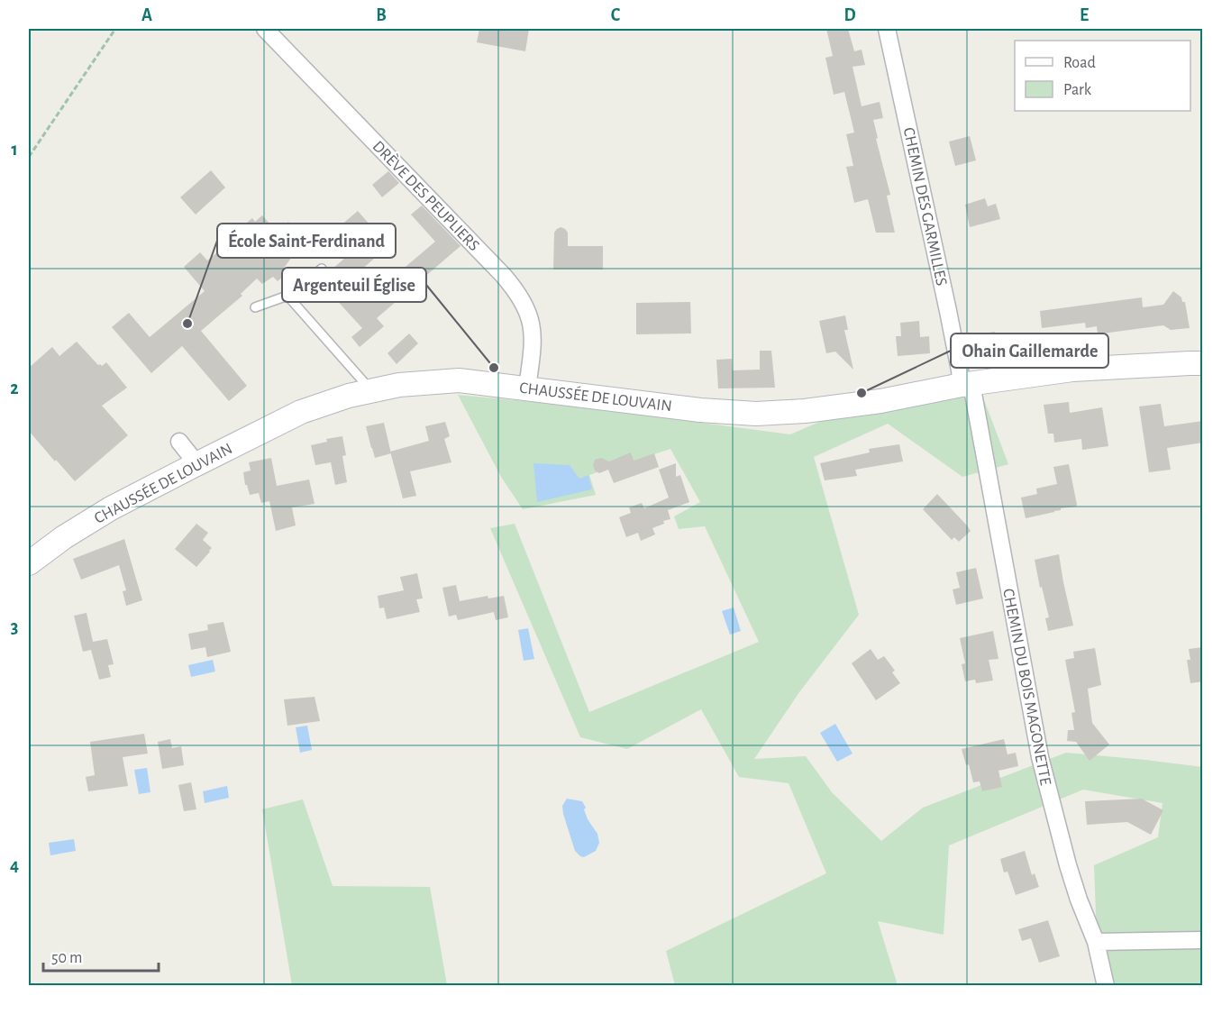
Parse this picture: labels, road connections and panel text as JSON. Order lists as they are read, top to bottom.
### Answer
{
  "streets": {
    "main road": ["CHAUSSÉE DE LOUVAIN"],
    "street": ["DRÈVE DES PEUPLIERS", "CHEMIN DES GARMILLES", "CHEMIN DU BOIS MAGONETTE"]
  },
  "crossings": [
    ["DRÈVE DES PEUPLIERS", "CHAUSSÉE DE LOUVAIN"],
    ["CHEMIN DES GARMILLES", "CHAUSSÉE DE LOUVAIN"],
    ["CHEMIN DES GARMILLES", "CHEMIN DU BOIS MAGONETTE"],
    ["CHAUSSÉE DE LOUVAIN", "CHEMIN DU BOIS MAGONETTE"]
  ],
  "places": ["École Saint-Ferdinand", "Argenteuil Église", "Ohain Gaillemarde"],
  "legend": ["Road", "Park"],
  "scale_bar": "50 m",
  "grid": {
    "columns": [
      "A",
      "B",
      "C",
      "D",
      "E"
    ],
    "rows": [
      "1",
      "2",
      "3",
      "4"
    ]
  }
}
